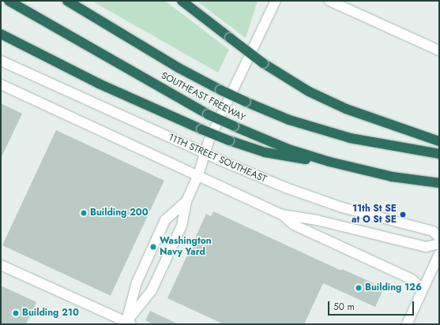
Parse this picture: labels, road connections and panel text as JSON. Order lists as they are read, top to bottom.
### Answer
{
  "streets": {
    "highway": ["SOUTHEAST FREEWAY"],
    "main road": ["11TH STREET SOUTHEAST"]
  },
  "places": [
    "Building 200",
    "11th St SE at O St SE",
    "Washington Navy Yard",
    "Building 126",
    "Building 210"
  ],
  "scale_bar": "50 m"
}
